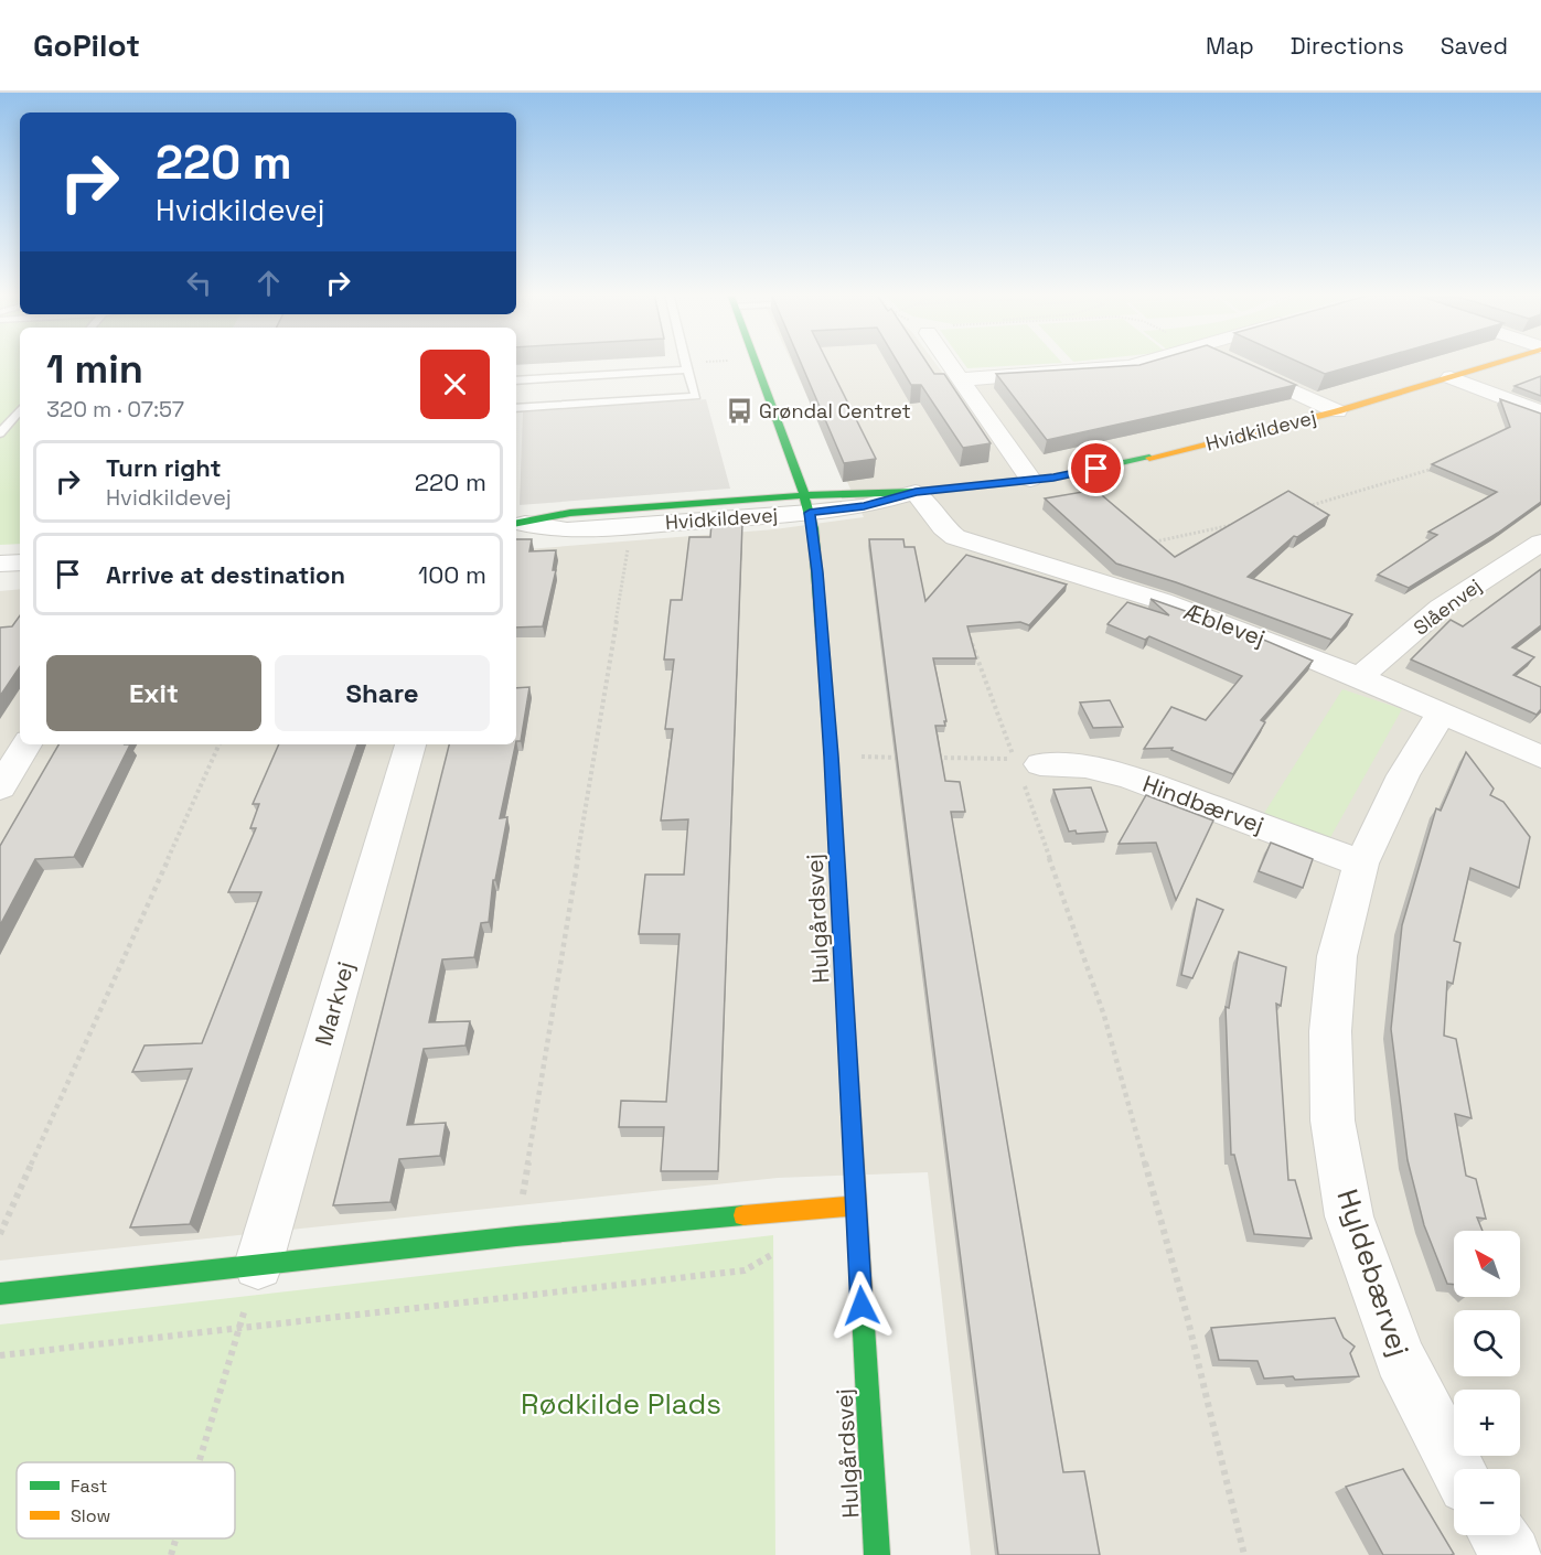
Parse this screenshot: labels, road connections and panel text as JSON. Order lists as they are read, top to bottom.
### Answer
{
  "streets": {
    "street": [
      "Hvidkildevej",
      "Slåenvej",
      "Æblevej",
      "Hindbærvej",
      "Hulgårdsvej",
      "Markvej",
      "Hyldebærvej"
    ]
  },
  "crossings": [
    ["Hvidkildevej", "Æblevej"],
    ["Hvidkildevej", "Hulgårdsvej"],
    ["Slåenvej", "Æblevej"],
    ["Æblevej", "Hyldebærvej"],
    ["Hindbærvej", "Hyldebærvej"]
  ],
  "parks": ["Rødkilde Plads"],
  "places": {
    "bus stop": ["Grøndal Centret"]
  },
  "legend": ["Fast", "Slow"],
  "north": "top left",
  "page": {
    "header": "GoPilot",
    "nav": ["Map", "Directions", "Saved"],
    "turn": ["220 m", "Hvidkildevej"],
    "heading": ["1 min", "320 m · 07:57"],
    "list": [
      {
        "name": "Turn right",
        "note": "Hvidkildevej",
        "value": "220 m"
      },
      {
        "name": "Arrive at destination",
        "value": "100 m"
      }
    ],
    "buttons": ["Exit", "Share"],
    "map_buttons": ["+", "−"]
  }
}
